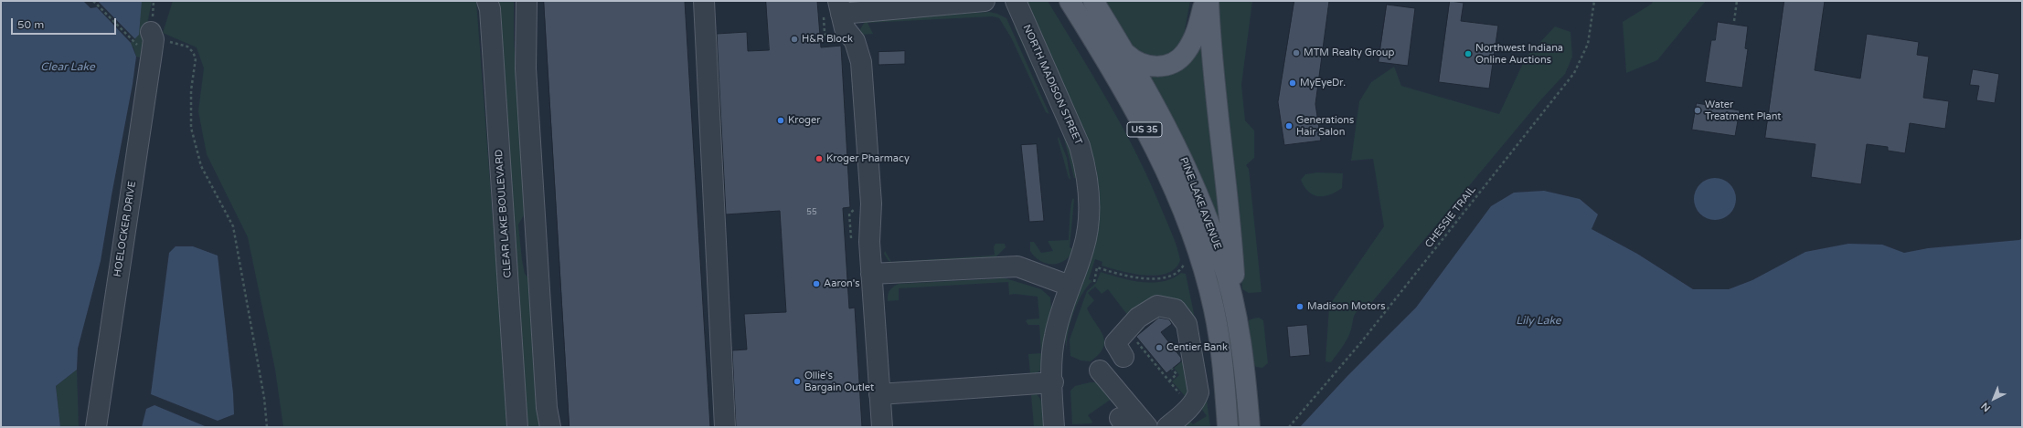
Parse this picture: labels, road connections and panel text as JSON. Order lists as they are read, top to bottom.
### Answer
{
  "streets": {
    "main road": ["US 35", "PINE LAKE AVENUE"],
    "street": ["NORTH MADISON STREET", "CLEAR LAKE BOULEVARD", "HOELOCKER DRIVE"],
    "path": ["CHESSIE TRAIL"]
  },
  "water": ["Clear Lake", "Lily Lake"],
  "places": [
    "H&R Block",
    "MTM Realty Group",
    "Northwest Indiana Online Auctions",
    "MyEyeDr.",
    "Water Treatment Plant",
    "Kroger",
    "Generations Hair Salon",
    "Kroger Pharmacy",
    "Aaron's",
    "Madison Motors",
    "Centier Bank",
    "Ollie's Bargain Outlet"
  ],
  "house_numbers": ["55"],
  "scale_bar": "50 m",
  "north": "bottom left"
}
